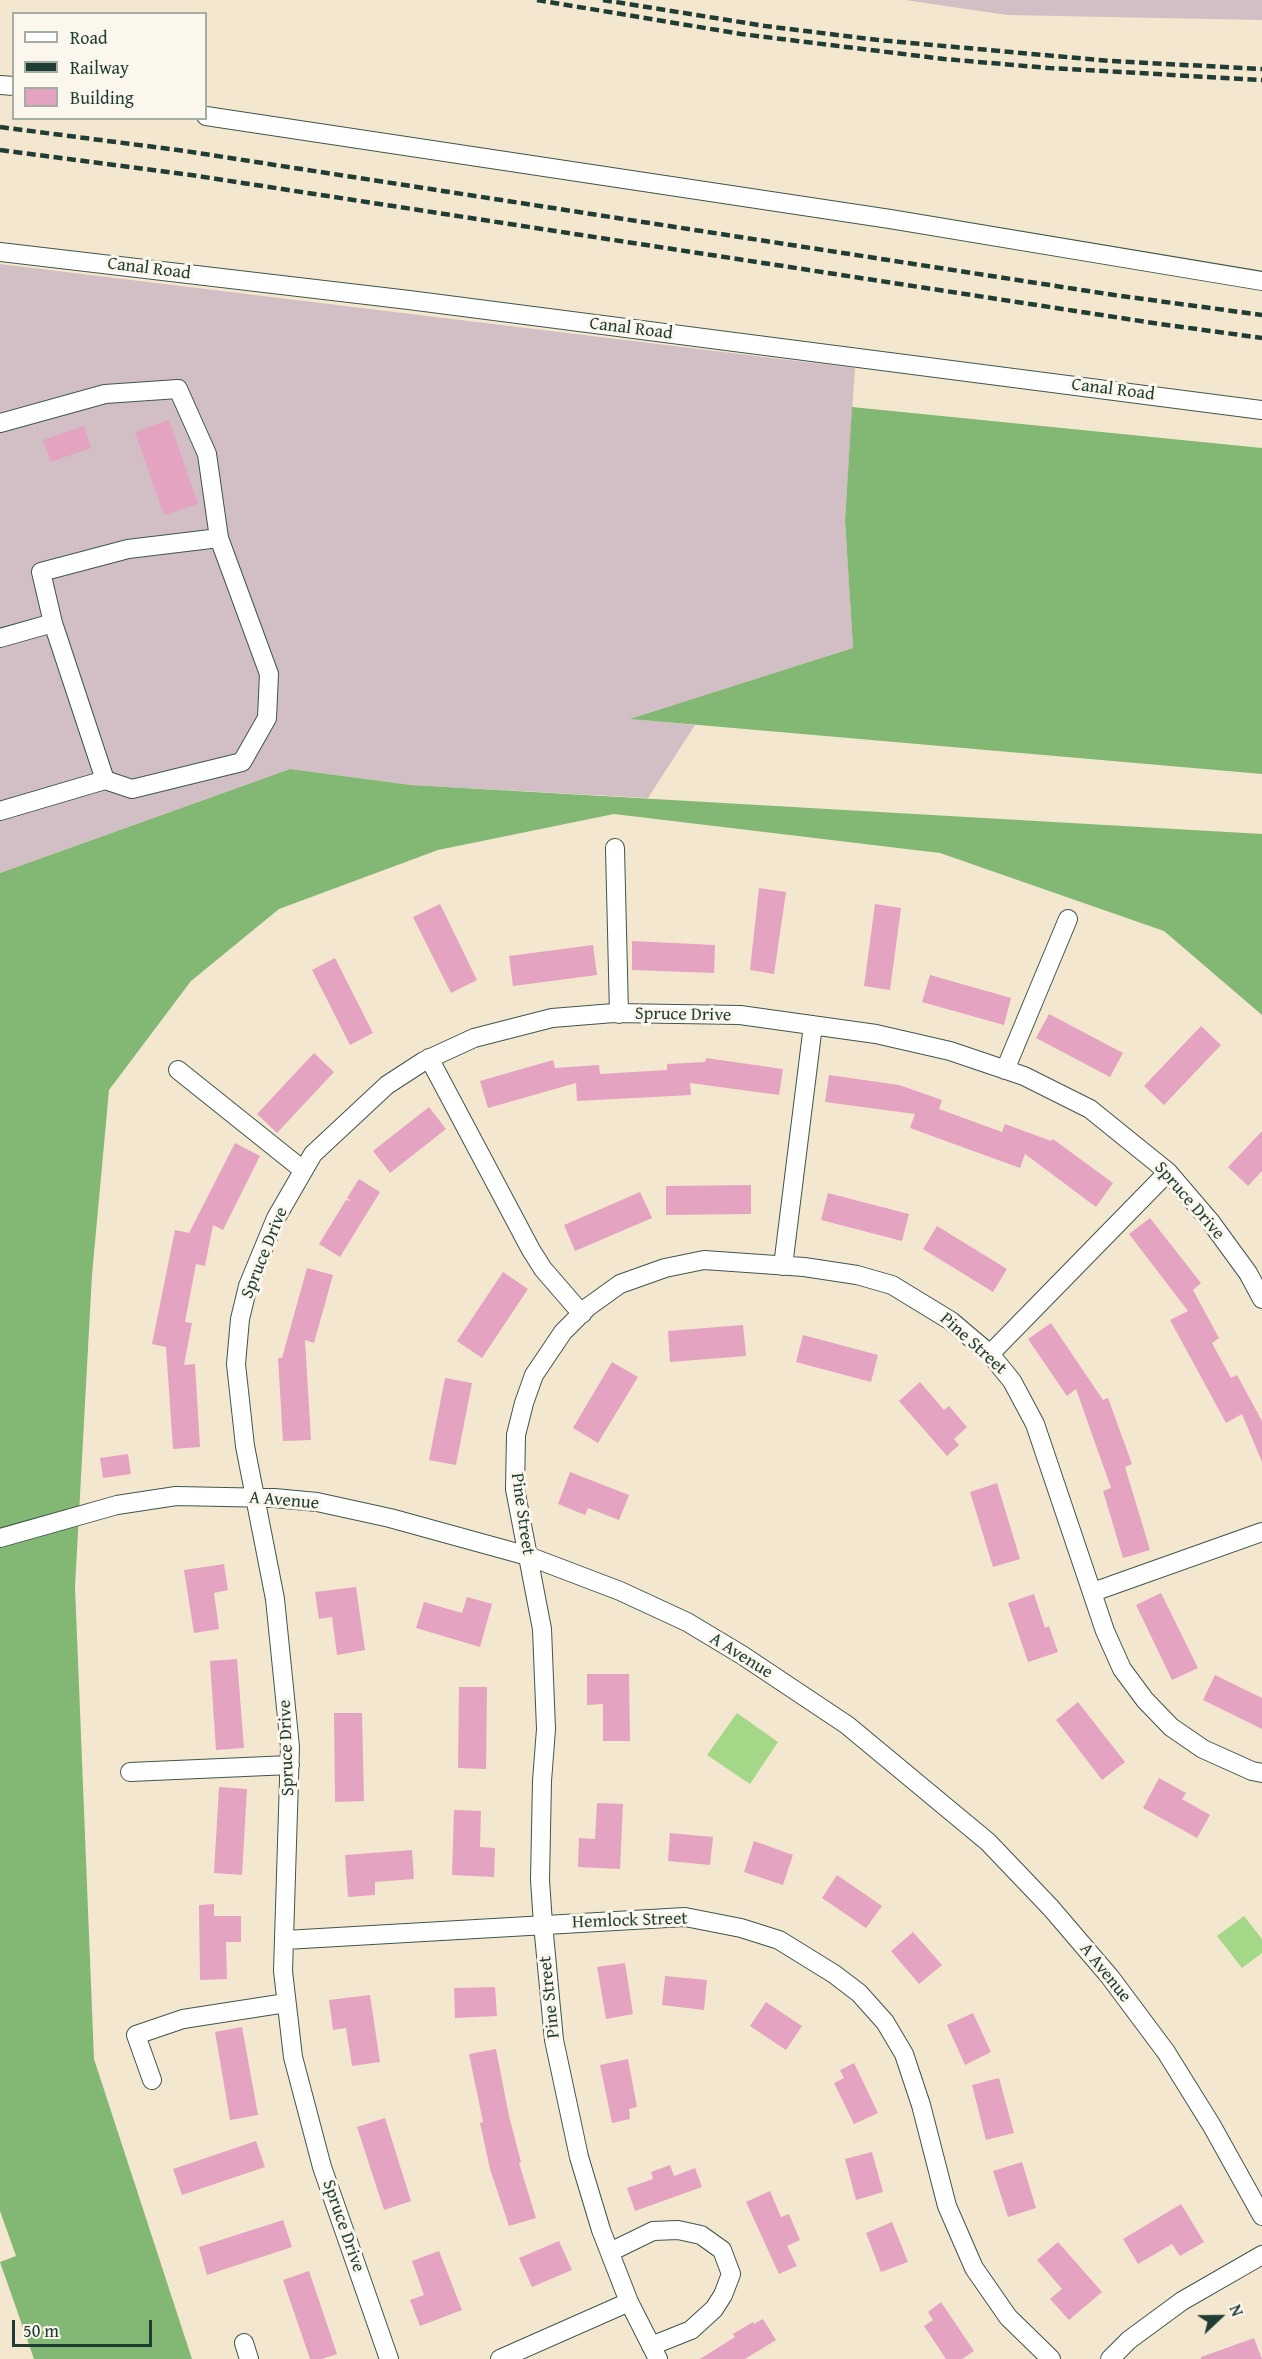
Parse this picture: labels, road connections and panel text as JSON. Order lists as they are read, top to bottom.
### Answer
{
  "streets": {
    "street": [
      "Canal Road",
      "Spruce Drive",
      "Pine Street",
      "A Avenue",
      "Hemlock Street"
    ]
  },
  "crossings": [
    ["Spruce Drive", "A Avenue"],
    ["Spruce Drive", "Hemlock Street"],
    ["Pine Street", "A Avenue"],
    ["Pine Street", "Hemlock Street"]
  ],
  "legend": ["Road", "Railway", "Building"],
  "scale_bar": "50 m",
  "north": "right"
}
